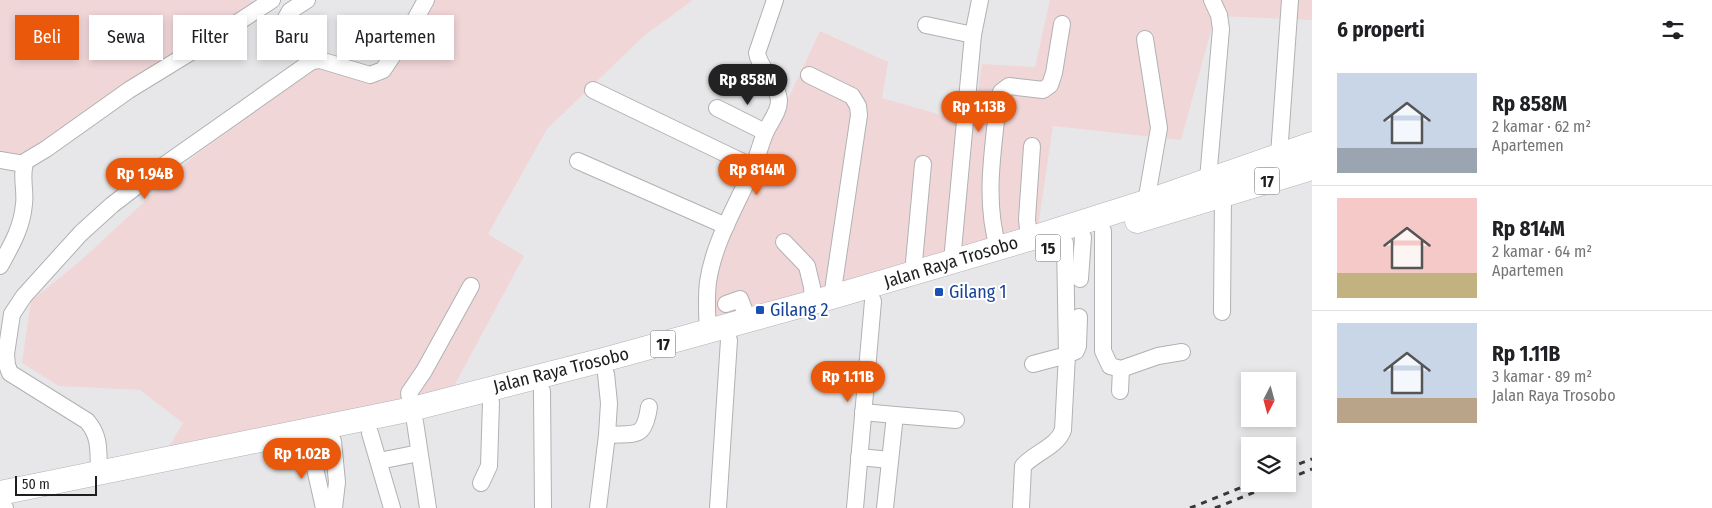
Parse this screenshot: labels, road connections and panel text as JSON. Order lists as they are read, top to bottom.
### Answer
{
  "streets": {
    "highway": ["17", "15", "Jalan Raya Trosobo"]
  },
  "places": {
    "transit": ["Gilang 1", "Gilang 2"]
  },
  "scale_bar": "50 m",
  "north": "bottom",
  "page": {
    "heading": "6 properti",
    "chip": [
      "Beli",
      "Sewa",
      "Filter",
      "Baru",
      "Apartemen"
    ],
    "list": [
      {
        "name": "Rp 858M",
        "note": "2 kamar · 62 m² · Apartemen"
      },
      {
        "name": "Rp 814M",
        "note": "2 kamar · 64 m² · Apartemen"
      },
      {
        "name": "Rp 1.11B",
        "note": "3 kamar · 89 m² · Jalan Raya Trosobo"
      }
    ],
    "price": [
      "Rp 858M",
      "Rp 1.13B",
      "Rp 814M",
      "Rp 1.94B",
      "Rp 1.11B",
      "Rp 1.02B"
    ],
    "scale": "50 m"
  }
}
